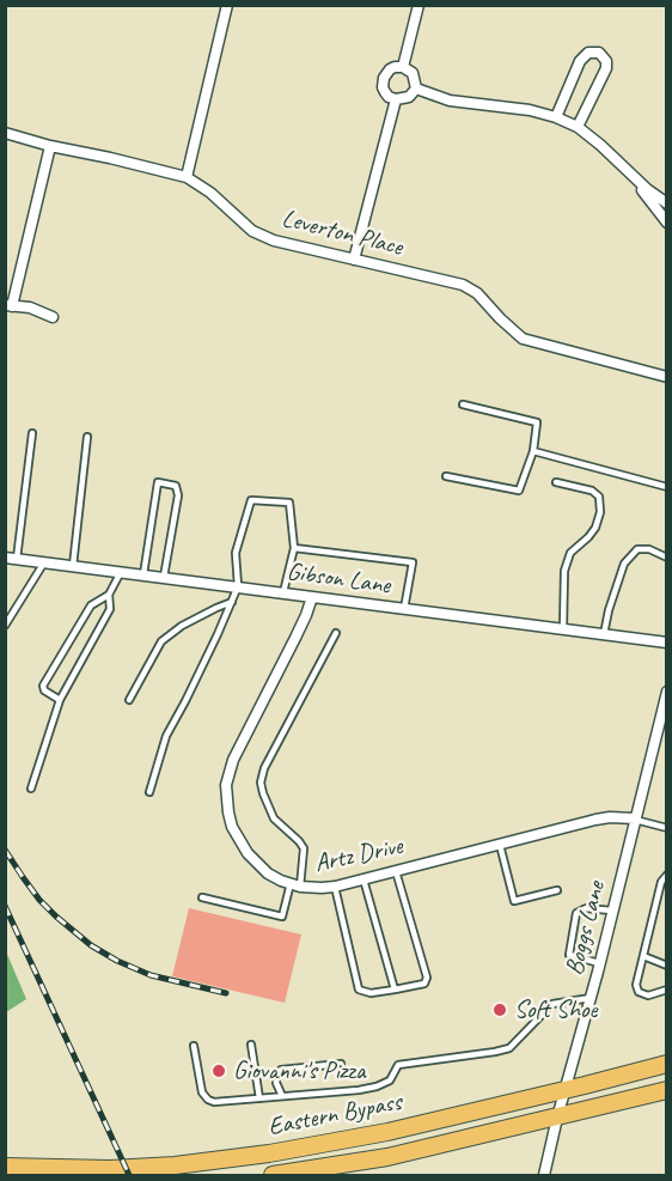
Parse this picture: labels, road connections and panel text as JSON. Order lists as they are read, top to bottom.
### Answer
{
  "streets": {
    "main road": ["Eastern Bypass"],
    "street": [
      "Leverton Place",
      "Gibson Lane",
      "Artz Drive",
      "Boggs Lane"
    ]
  },
  "crossings": [
    ["Gibson Lane", "Artz Drive"],
    ["Artz Drive", "Boggs Lane"],
    ["Boggs Lane", "Eastern Bypass"]
  ],
  "places": ["Soft Shoe", "Giovanni's Pizza"]
}
